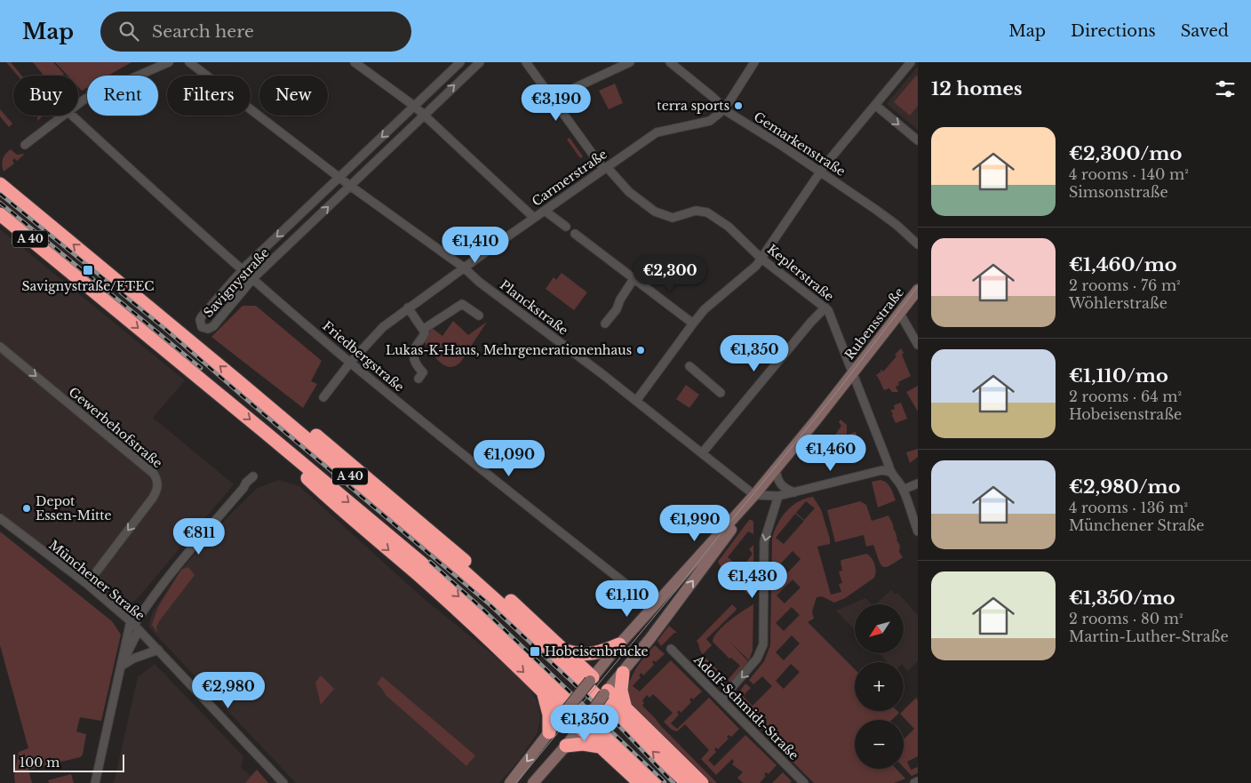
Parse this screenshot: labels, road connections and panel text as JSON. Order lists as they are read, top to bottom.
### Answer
{
  "streets": {
    "highway": ["A 40"],
    "main road": ["Rubensstraße"],
    "street": [
      "Gemarkenstraße",
      "Carmerstraße",
      "Keplerstraße",
      "Savignystraße",
      "Planckstraße",
      "Friedbergstraße",
      "Gewerbehofstraße",
      "Münchener Straße",
      "Adolf-Schmidt-Straße"
    ]
  },
  "crossings": [
    ["Gemarkenstraße", "Carmerstraße"],
    ["Carmerstraße", "Keplerstraße"],
    ["Carmerstraße", "Planckstraße"],
    ["Carmerstraße", "Friedbergstraße"],
    ["Keplerstraße", "Rubensstraße"],
    ["Savignystraße", "Planckstraße"],
    ["Savignystraße", "Friedbergstraße"],
    ["Planckstraße", "Rubensstraße"],
    ["Gewerbehofstraße", "Münchener Straße"]
  ],
  "places": {
    "other": ["terra sports", "Lukas-K-Haus, Mehrgenerationenhaus", "Depot Essen-Mitte"],
    "transit": ["Savignystraße/ETEC", "Hobeisenbrücke"]
  },
  "scale_bar": "100 m",
  "north": "bottom left",
  "page": {
    "header": "Map",
    "search": "Search here",
    "nav": ["Map", "Directions", "Saved"],
    "heading": "12 homes",
    "chip": [
      "Buy",
      "Rent",
      "Filters",
      "New"
    ],
    "price": [
      "€3,190",
      "€1,410",
      "€2,300",
      "€1,350",
      "€1,460",
      "€1,090",
      "€1,990",
      "€811",
      "€1,430",
      "€1,110",
      "€2,980",
      "€1,350"
    ],
    "list": [
      {
        "name": "€2,300/mo",
        "note": "4 rooms · 140 m² · Simsonstraße"
      },
      {
        "name": "€1,460/mo",
        "note": "2 rooms · 76 m² · Wöhlerstraße"
      },
      {
        "name": "€1,110/mo",
        "note": "2 rooms · 64 m² · Hobeisenstraße"
      },
      {
        "name": "€2,980/mo",
        "note": "4 rooms · 136 m² · Münchener Straße"
      },
      {
        "name": "€1,350/mo",
        "note": "2 rooms · 80 m² · Martin-Luther-Straße"
      }
    ],
    "map_buttons": ["+", "−"],
    "scale": "100 m"
  }
}
